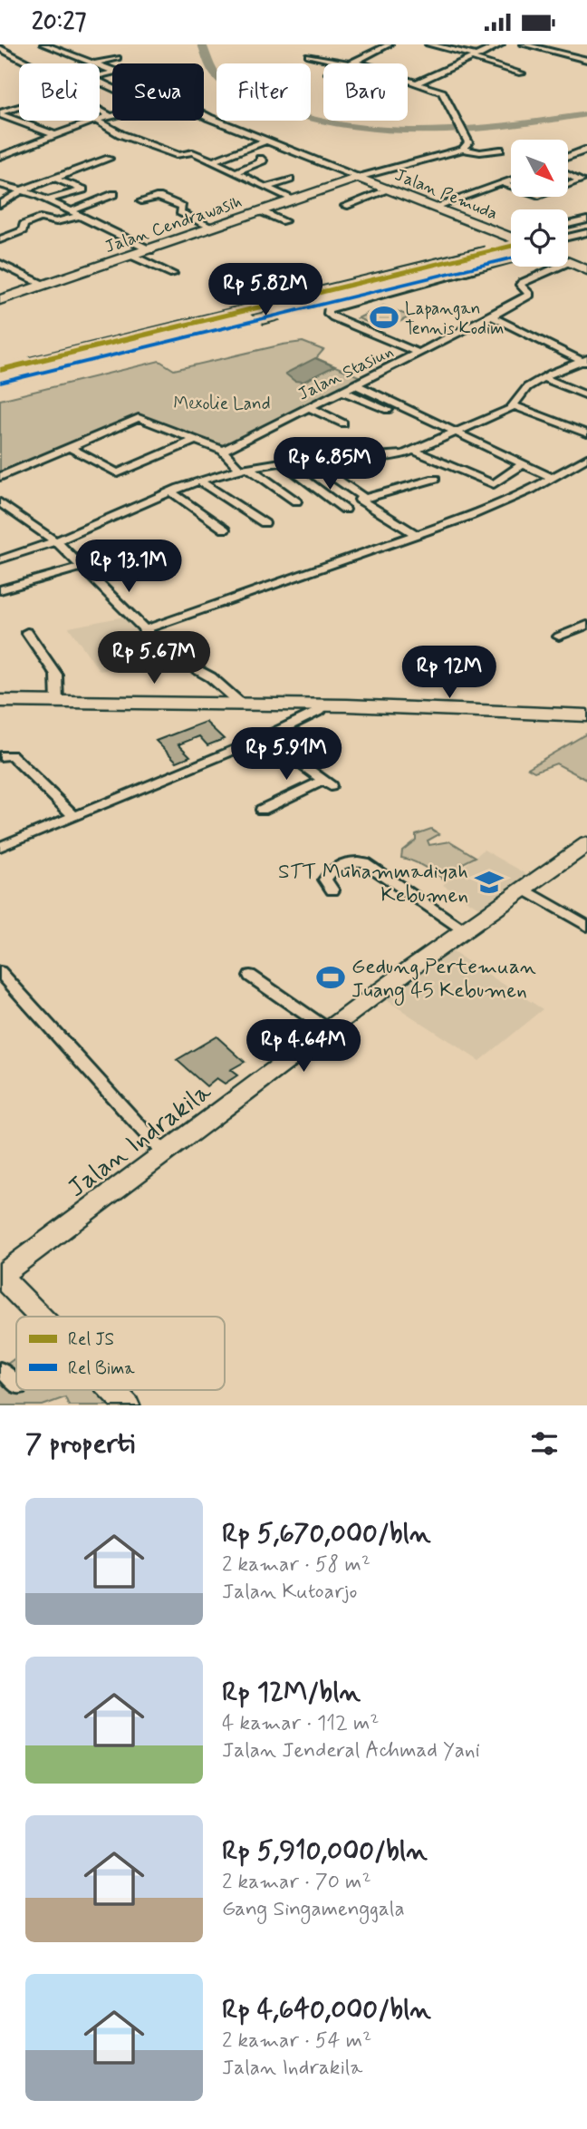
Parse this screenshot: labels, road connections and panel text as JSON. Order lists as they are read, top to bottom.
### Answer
{
  "streets": {
    "main road": ["Jalan Pemuda", "Jalan Cendrawasih", "Jalan Indrakila"],
    "street": ["Jalan Stasiun"]
  },
  "crossings": [
    ["Jalan Pemuda", "Jalan Cendrawasih"]
  ],
  "parks": ["Mexolie Land"],
  "places": {
    "sports": ["Lapangan Tennis Kodim", "Gedung Pertemuan Juang 45 Kebumen"],
    "school or university": ["STT Muhammadiyah Kebumen"]
  },
  "lines": ["rail line JS", "rail line Bima"],
  "legend": ["Rel JS", "Rel Bima"],
  "north": "bottom right",
  "page": {
    "status": "20:27",
    "chip": [
      "Beli",
      "Sewa",
      "Filter",
      "Baru"
    ],
    "price": [
      "Rp 5.82M",
      "Rp 6.85M",
      "Rp 13.1M",
      "Rp 5.67M",
      "Rp 12M",
      "Rp 5.91M",
      "Rp 4.64M"
    ],
    "heading": "7 properti",
    "list": [
      {
        "name": "Rp 5,670,000/bln",
        "note": "2 kamar · 58 m² · Jalan Kutoarjo"
      },
      {
        "name": "Rp 12M/bln",
        "note": "4 kamar · 112 m² · Jalan Jenderal Achmad Yani"
      },
      {
        "name": "Rp 5,910,000/bln",
        "note": "2 kamar · 70 m² · Gang Singamenggala"
      },
      {
        "name": "Rp 4,640,000/bln",
        "note": "2 kamar · 54 m² · Jalan Indrakila"
      }
    ]
  }
}
